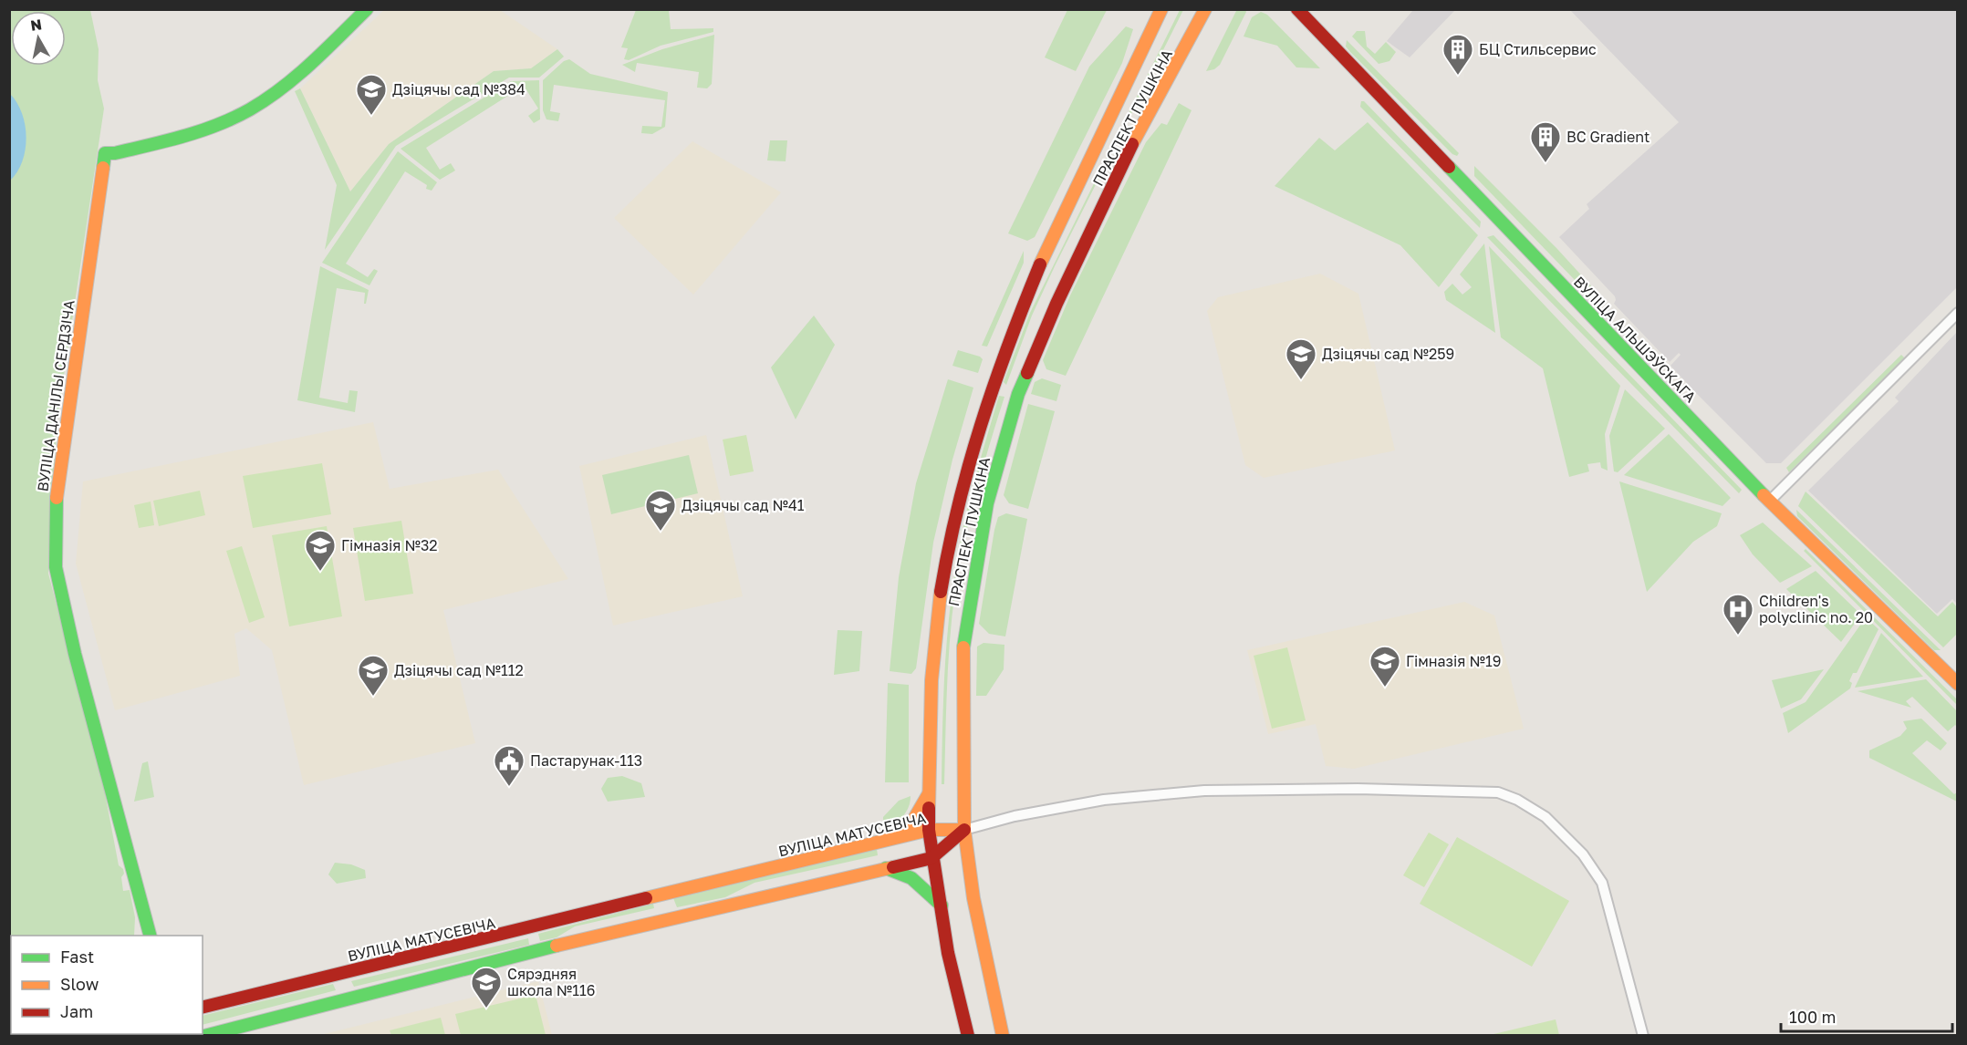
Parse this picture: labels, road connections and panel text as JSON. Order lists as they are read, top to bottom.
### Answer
{
  "streets": {
    "main road": [
      "ПРАСПЕКТ ПУШКІНА",
      "ВУЛІЦА АЛЬШЭЎСКАГА",
      "ВУЛІЦА ДАНІЛЫ СЕРДЗІЧА",
      "ВУЛІЦА МАТУСЕВІЧА"
    ]
  },
  "crossings": [
    ["ПРАСПЕКТ ПУШКІНА", "ВУЛІЦА МАТУСЕВІЧА"]
  ],
  "places": {
    "building": ["БЦ Стильсервис", "BC Gradient"],
    "school or university": [
      "Дзіцячы сад №384",
      "Дзіцячы сад №259",
      "Дзіцячы сад №41",
      "Гімназія №32",
      "Гімназія №19",
      "Дзіцячы сад №112",
      "Сярэдняя школа №116"
    ],
    "hospital": ["Children's polyclinic no. 20"],
    "public building": ["Пастарунак-113"]
  },
  "legend": ["Fast", "Slow", "Jam"],
  "scale_bar": "100 m",
  "north": "top"
}
